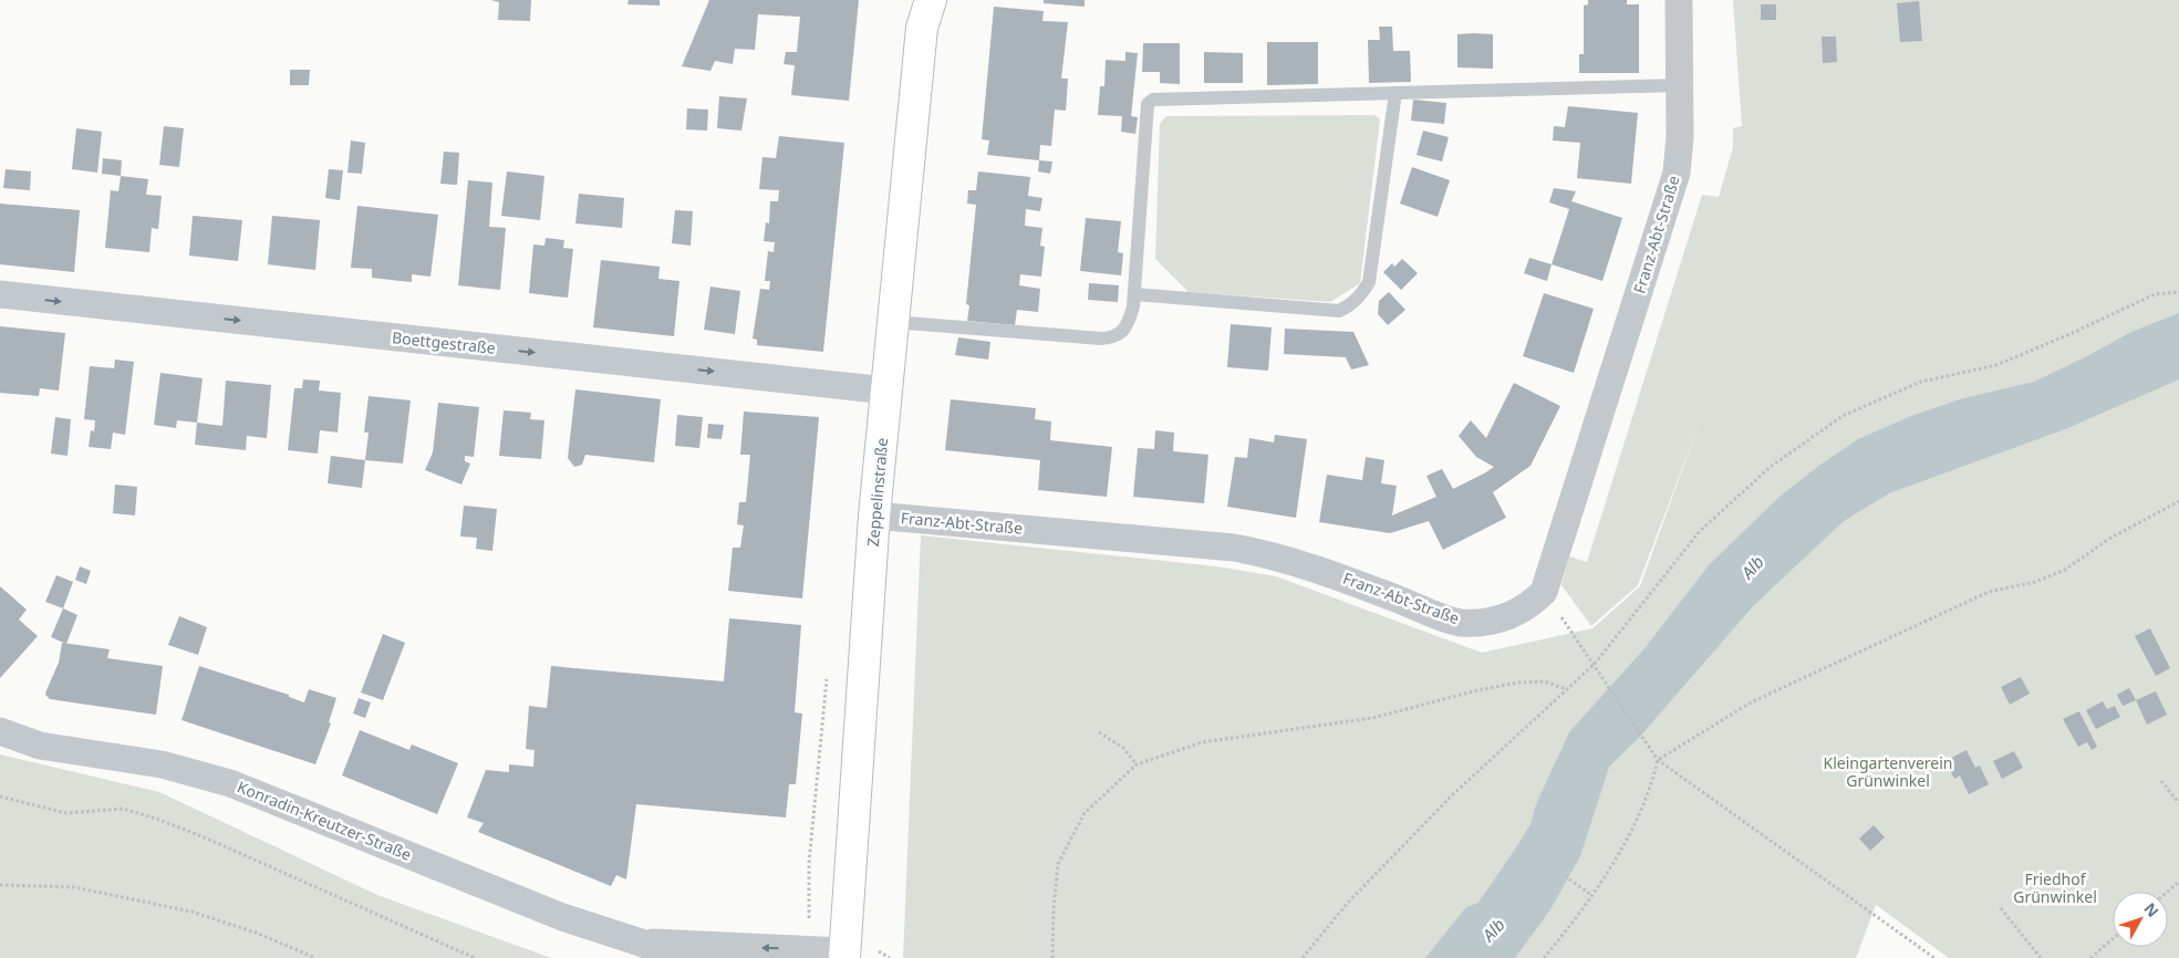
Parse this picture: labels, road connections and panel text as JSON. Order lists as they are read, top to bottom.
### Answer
{
  "streets": {
    "street": [
      "Franz-Abt-Straße",
      "Boettgestraße",
      "Zeppelinstraße",
      "Konradin-Kreutzer-Straße"
    ]
  },
  "crossings": [
    ["Franz-Abt-Straße", "Zeppelinstraße"],
    ["Boettgestraße", "Zeppelinstraße"],
    ["Zeppelinstraße", "Konradin-Kreutzer-Straße"]
  ],
  "one_way": ["Boettgestraße"],
  "water": ["Alb"],
  "parks": ["Kleingartenverein Grünwinkel", "Friedhof Grünwinkel"],
  "north": "top right"
}
